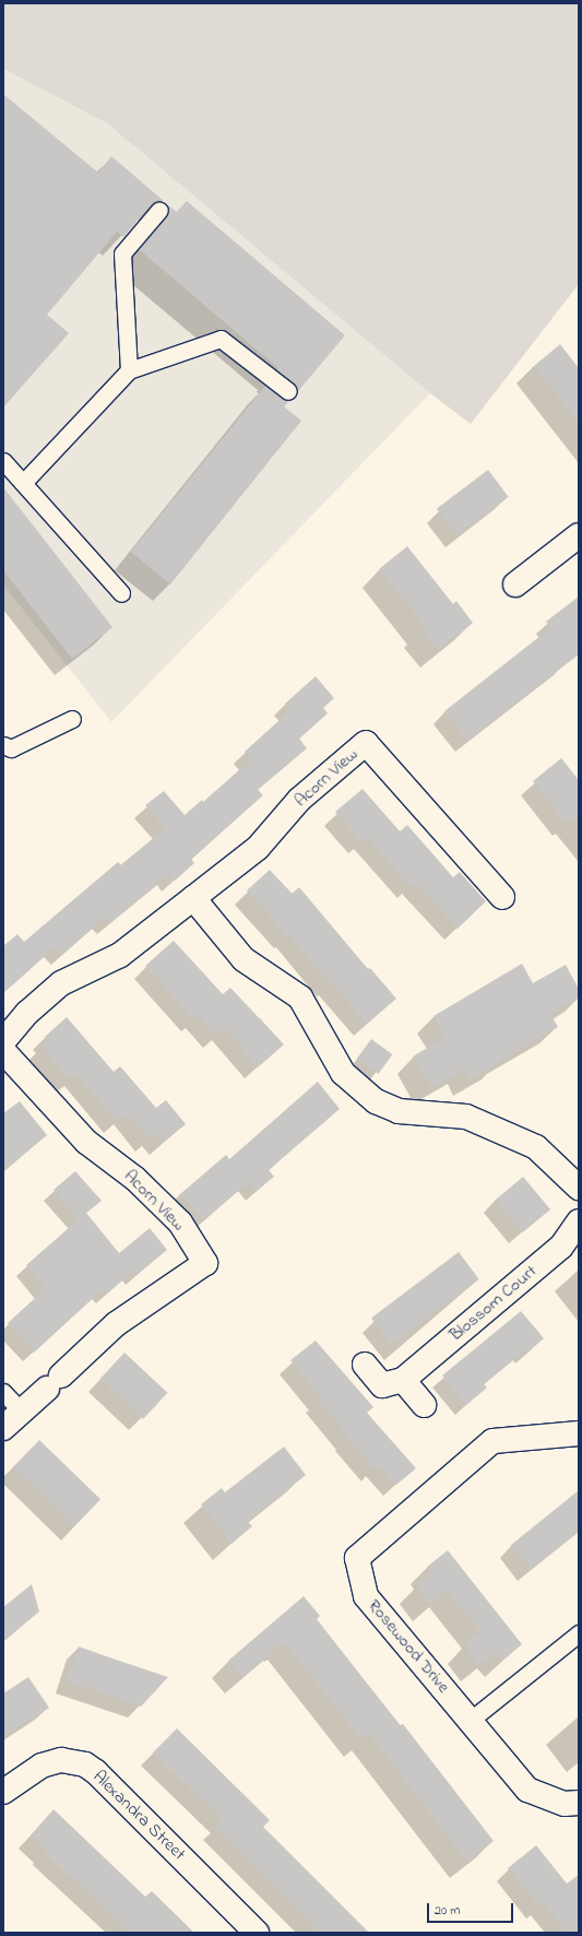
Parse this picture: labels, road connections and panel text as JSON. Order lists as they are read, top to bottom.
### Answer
{
  "streets": {
    "street": [
      "Acorn View",
      "Blossom Court",
      "Rosewood Drive",
      "Alexandra Street"
    ]
  },
  "scale_bar": "20 m"
}
